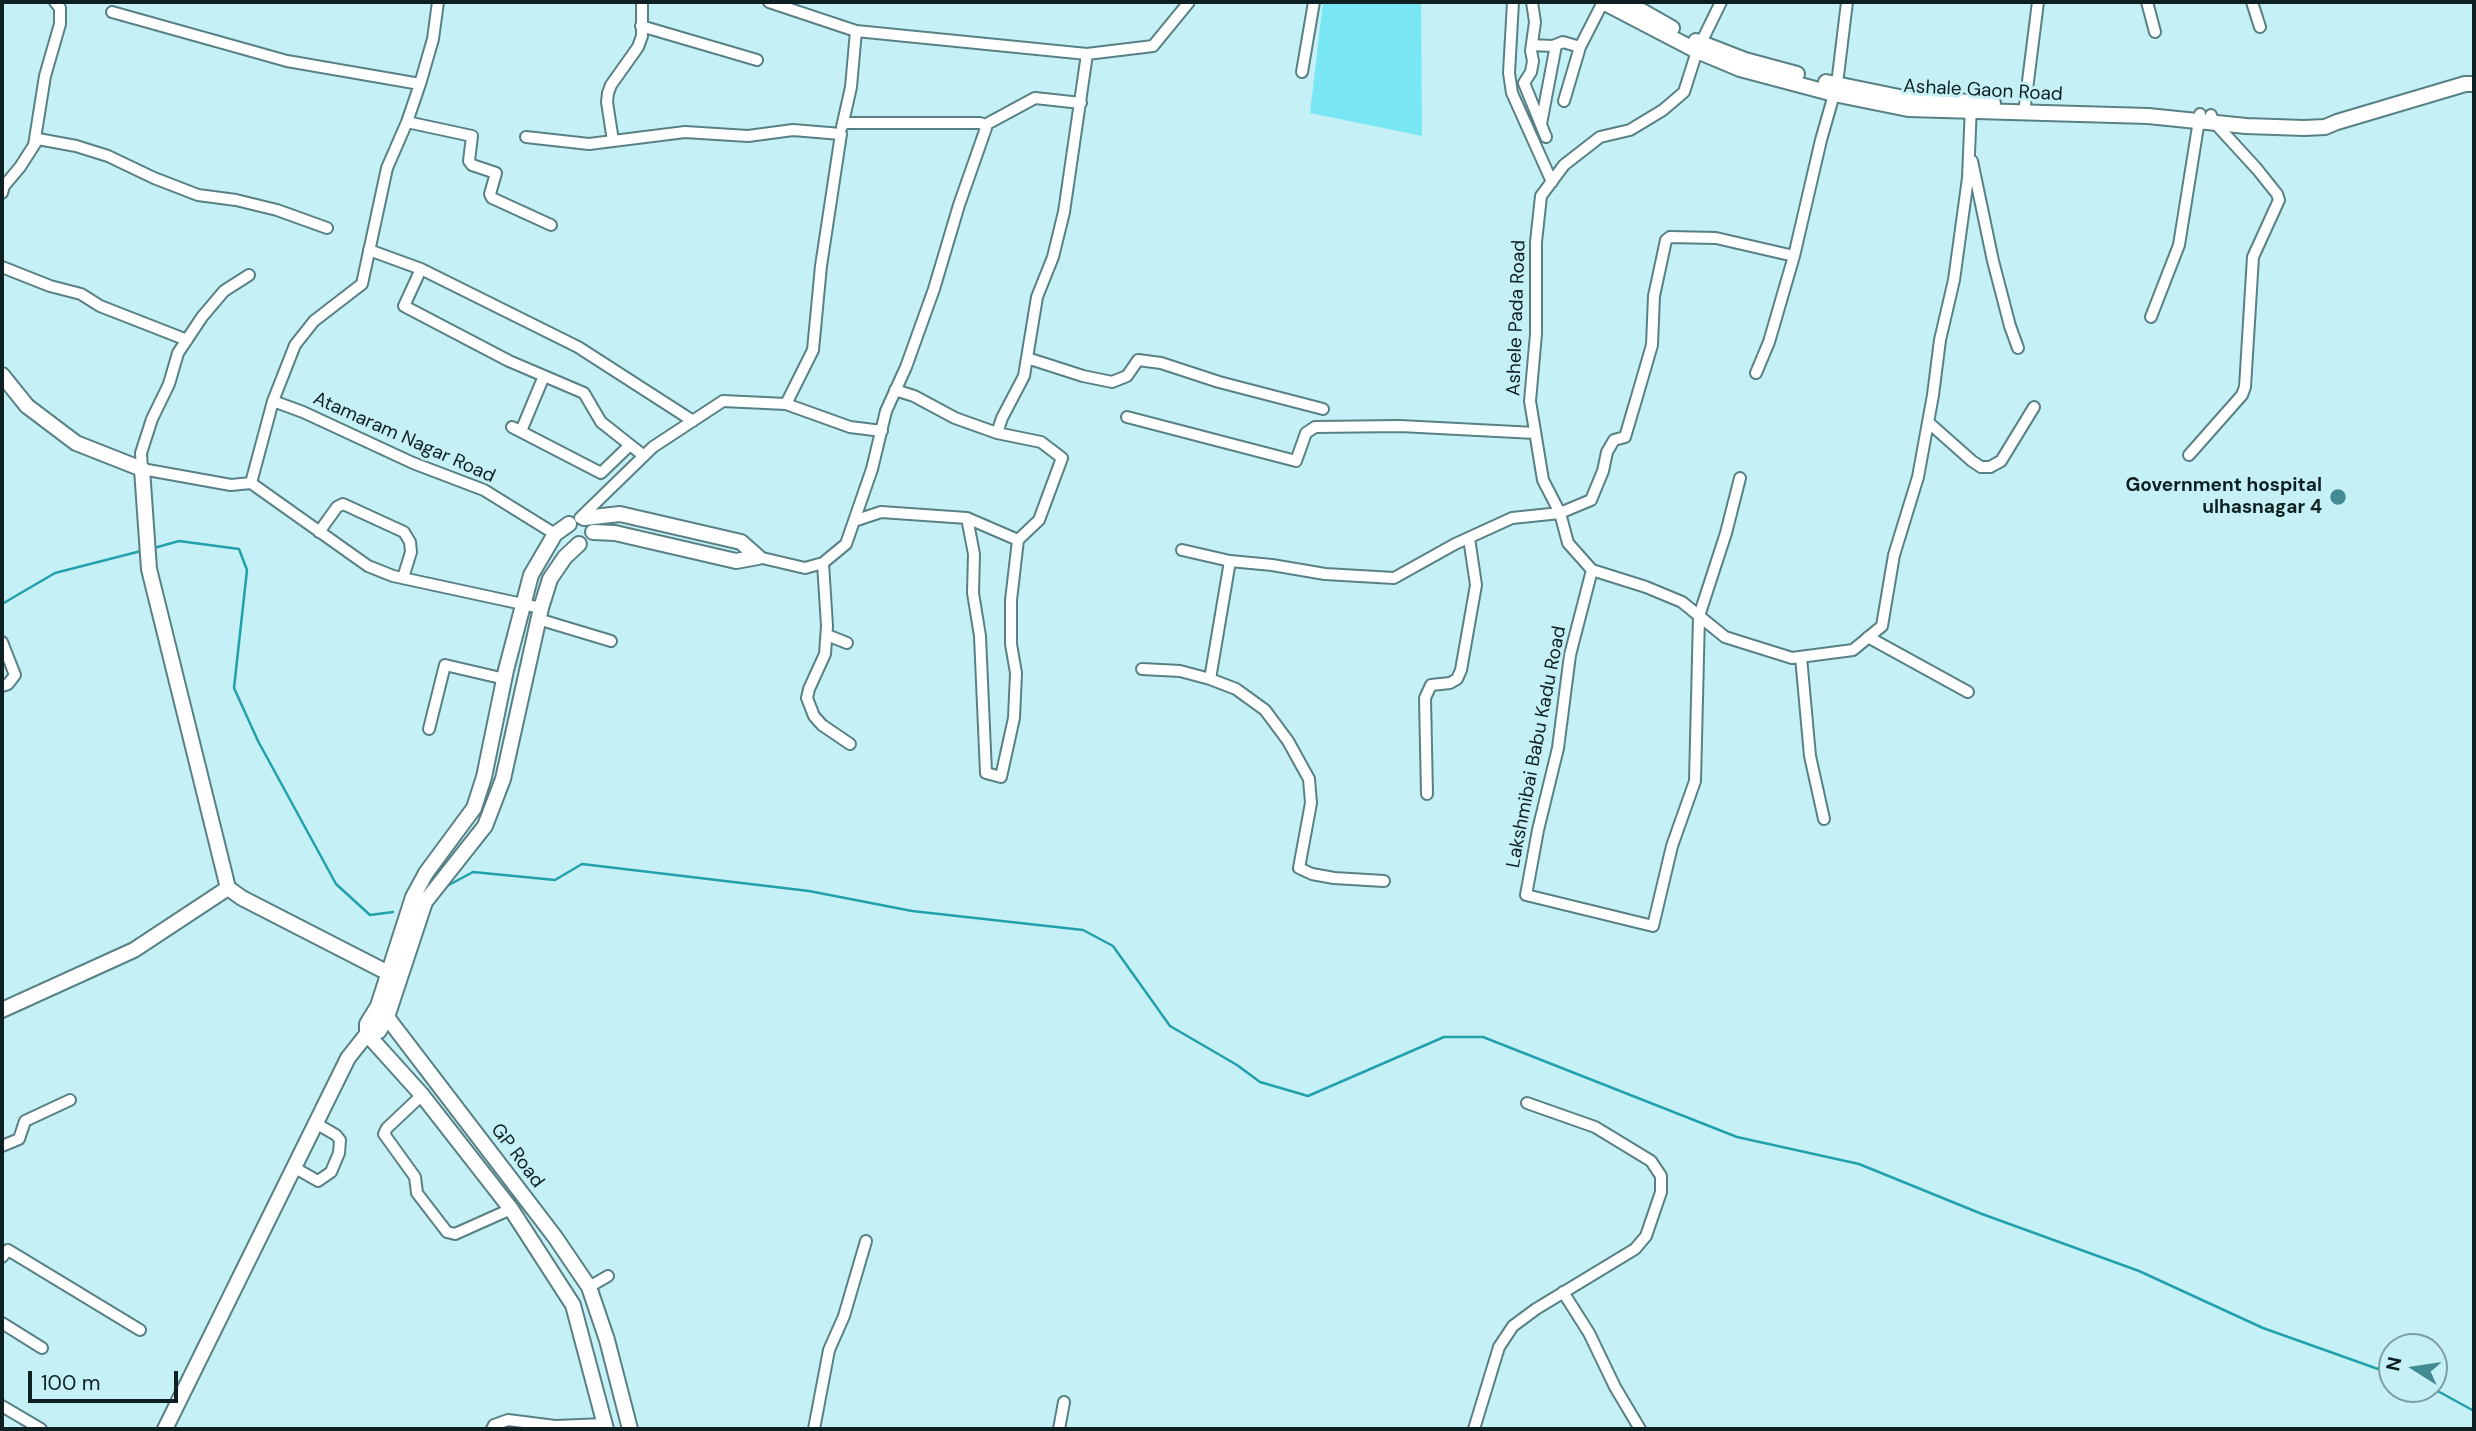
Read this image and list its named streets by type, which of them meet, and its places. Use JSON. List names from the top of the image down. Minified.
{"streets":{"street":["Ashale Gaon Road","Ashele Pada Road","Atamaram Nagar Road","Lakshmibai Babu Kadu Road","GP Road"]},"crossings":[["Ashele Pada Road","Lakshmibai Babu Kadu Road"]],"places":["Government hospital ulhasnagar 4"],"scale_bar":"100 m","north":"left"}
